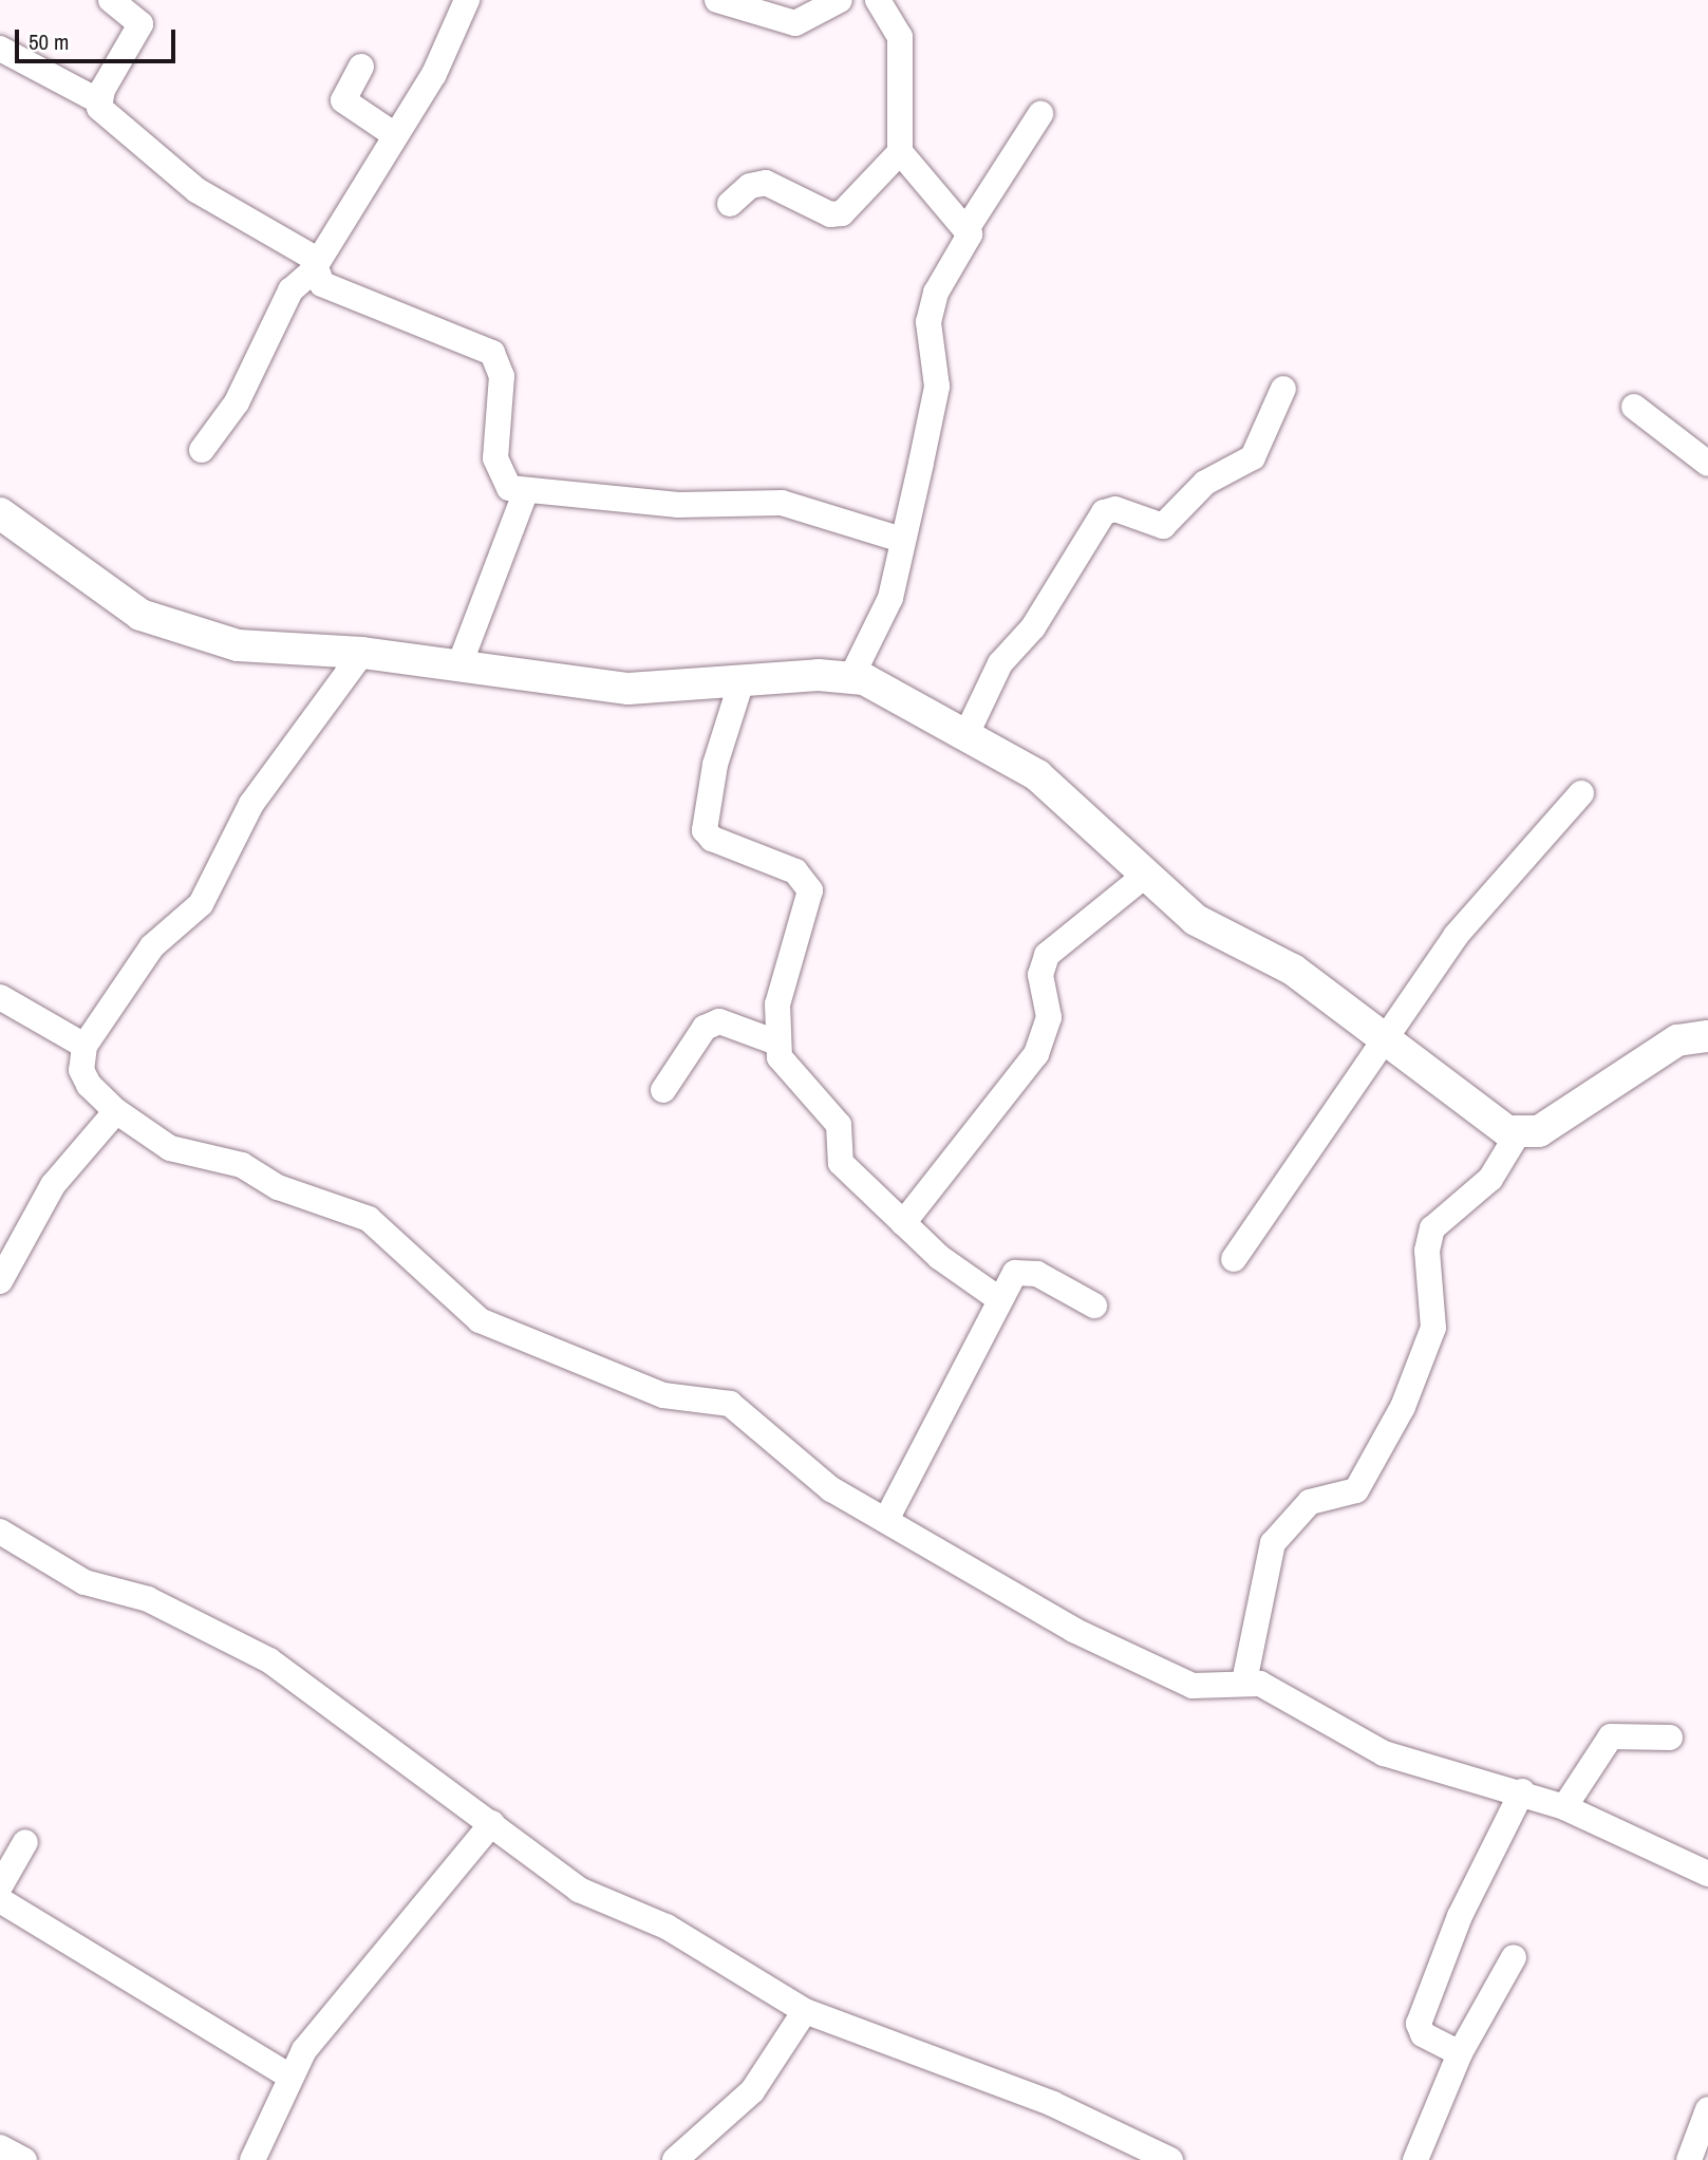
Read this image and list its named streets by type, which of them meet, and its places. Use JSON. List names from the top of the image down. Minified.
{"scale_bar":"50 m"}
